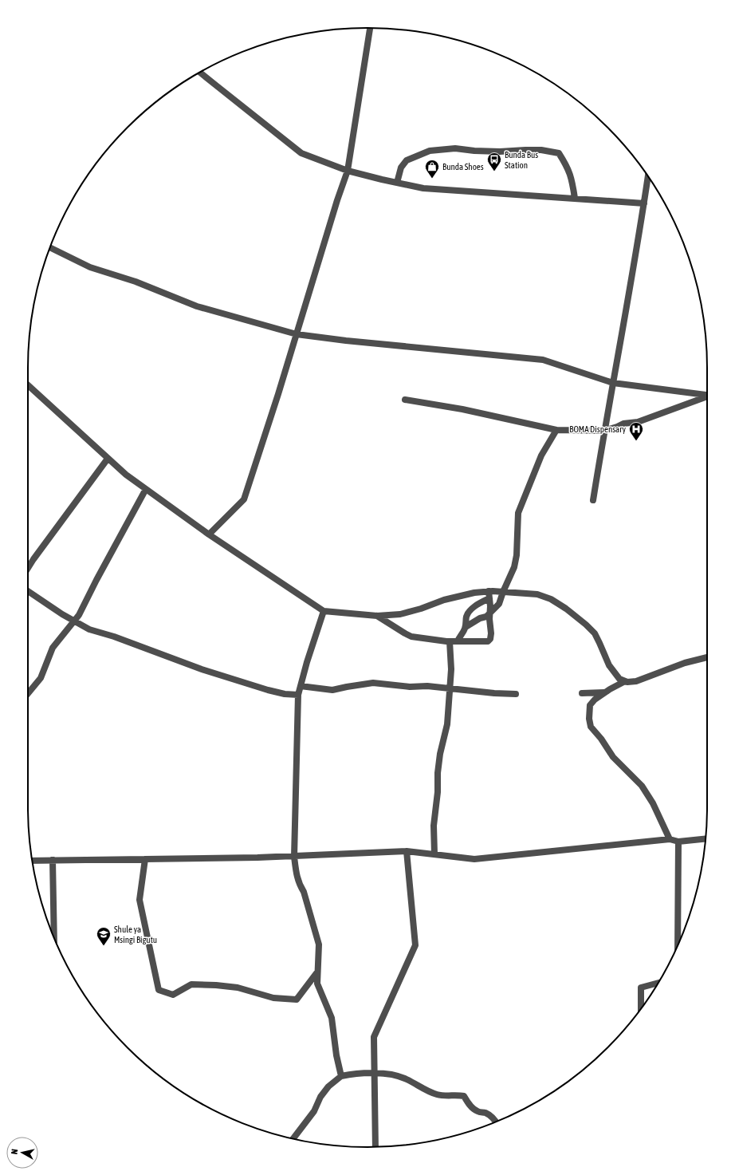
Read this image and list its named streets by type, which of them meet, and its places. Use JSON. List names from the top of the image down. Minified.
{"places":{"bus stop":["Bunda Bus Station"],"shop":["Bunda Shoes"],"hospital":["BOMA Dispensary"],"school or university":["Shule ya Msingi Bigutu"]},"north":"left"}
